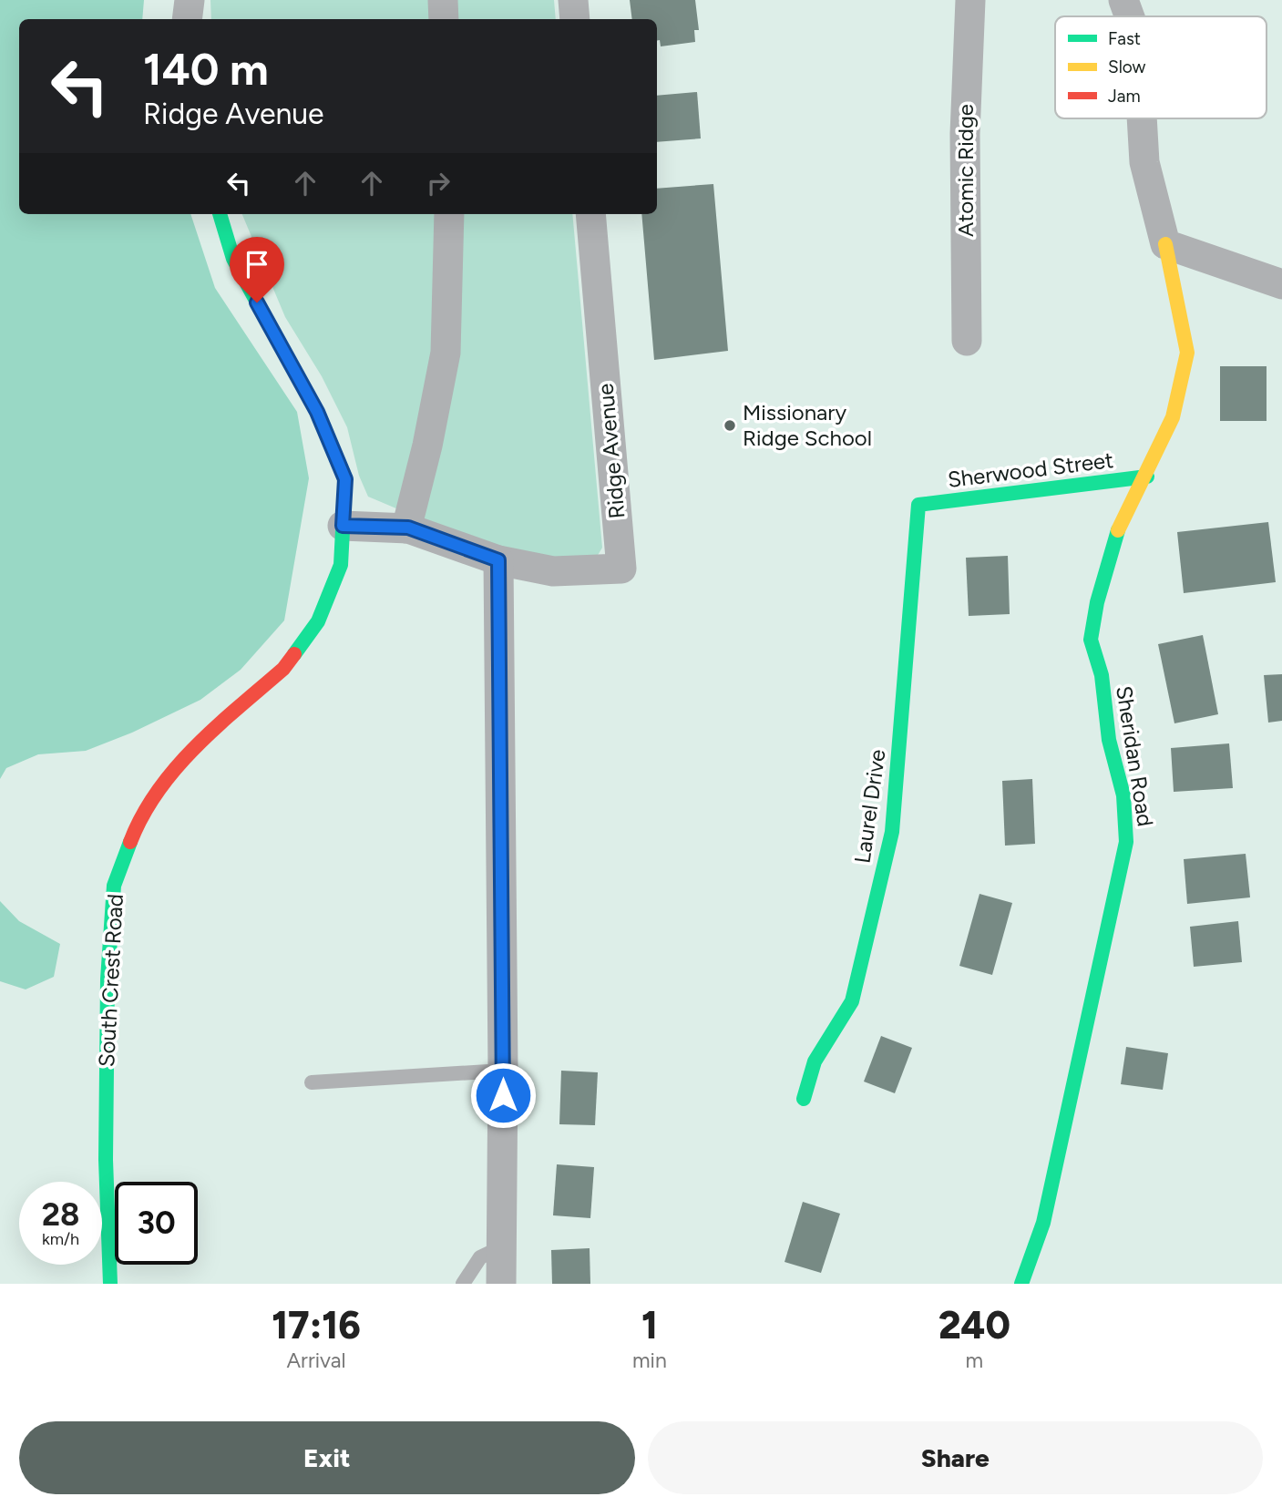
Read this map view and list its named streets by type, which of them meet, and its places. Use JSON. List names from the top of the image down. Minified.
{"streets":{"street":["Atomic Ridge","Ridge Avenue","Sherwood Street","Sheridan Road","Laurel Drive","South Crest Road"]},"crossings":[["Ridge Avenue","South Crest Road"],["Sherwood Street","Sheridan Road"],["Sherwood Street","Laurel Drive"]],"places":["Missionary Ridge School"],"legend":["Fast","Slow","Jam"],"page":{"turn":["140 m","Ridge Avenue"],"speed":"28 km/h","limit":"30","eta":["17:16","Arrival","1","min","240","m"],"buttons":["Exit","Share"]}}
